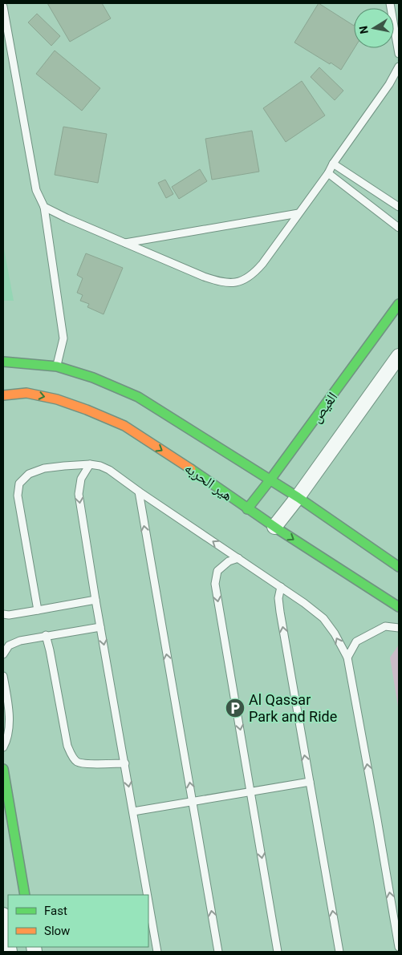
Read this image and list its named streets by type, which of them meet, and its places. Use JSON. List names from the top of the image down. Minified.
{"streets":{"main road":["الغيص","هير الحربه"]},"crossings":[["الغيص","هير الحربه"]],"places":{"parking":["Al Qassar Park and Ride"]},"legend":["Fast","Slow"],"north":"left"}
